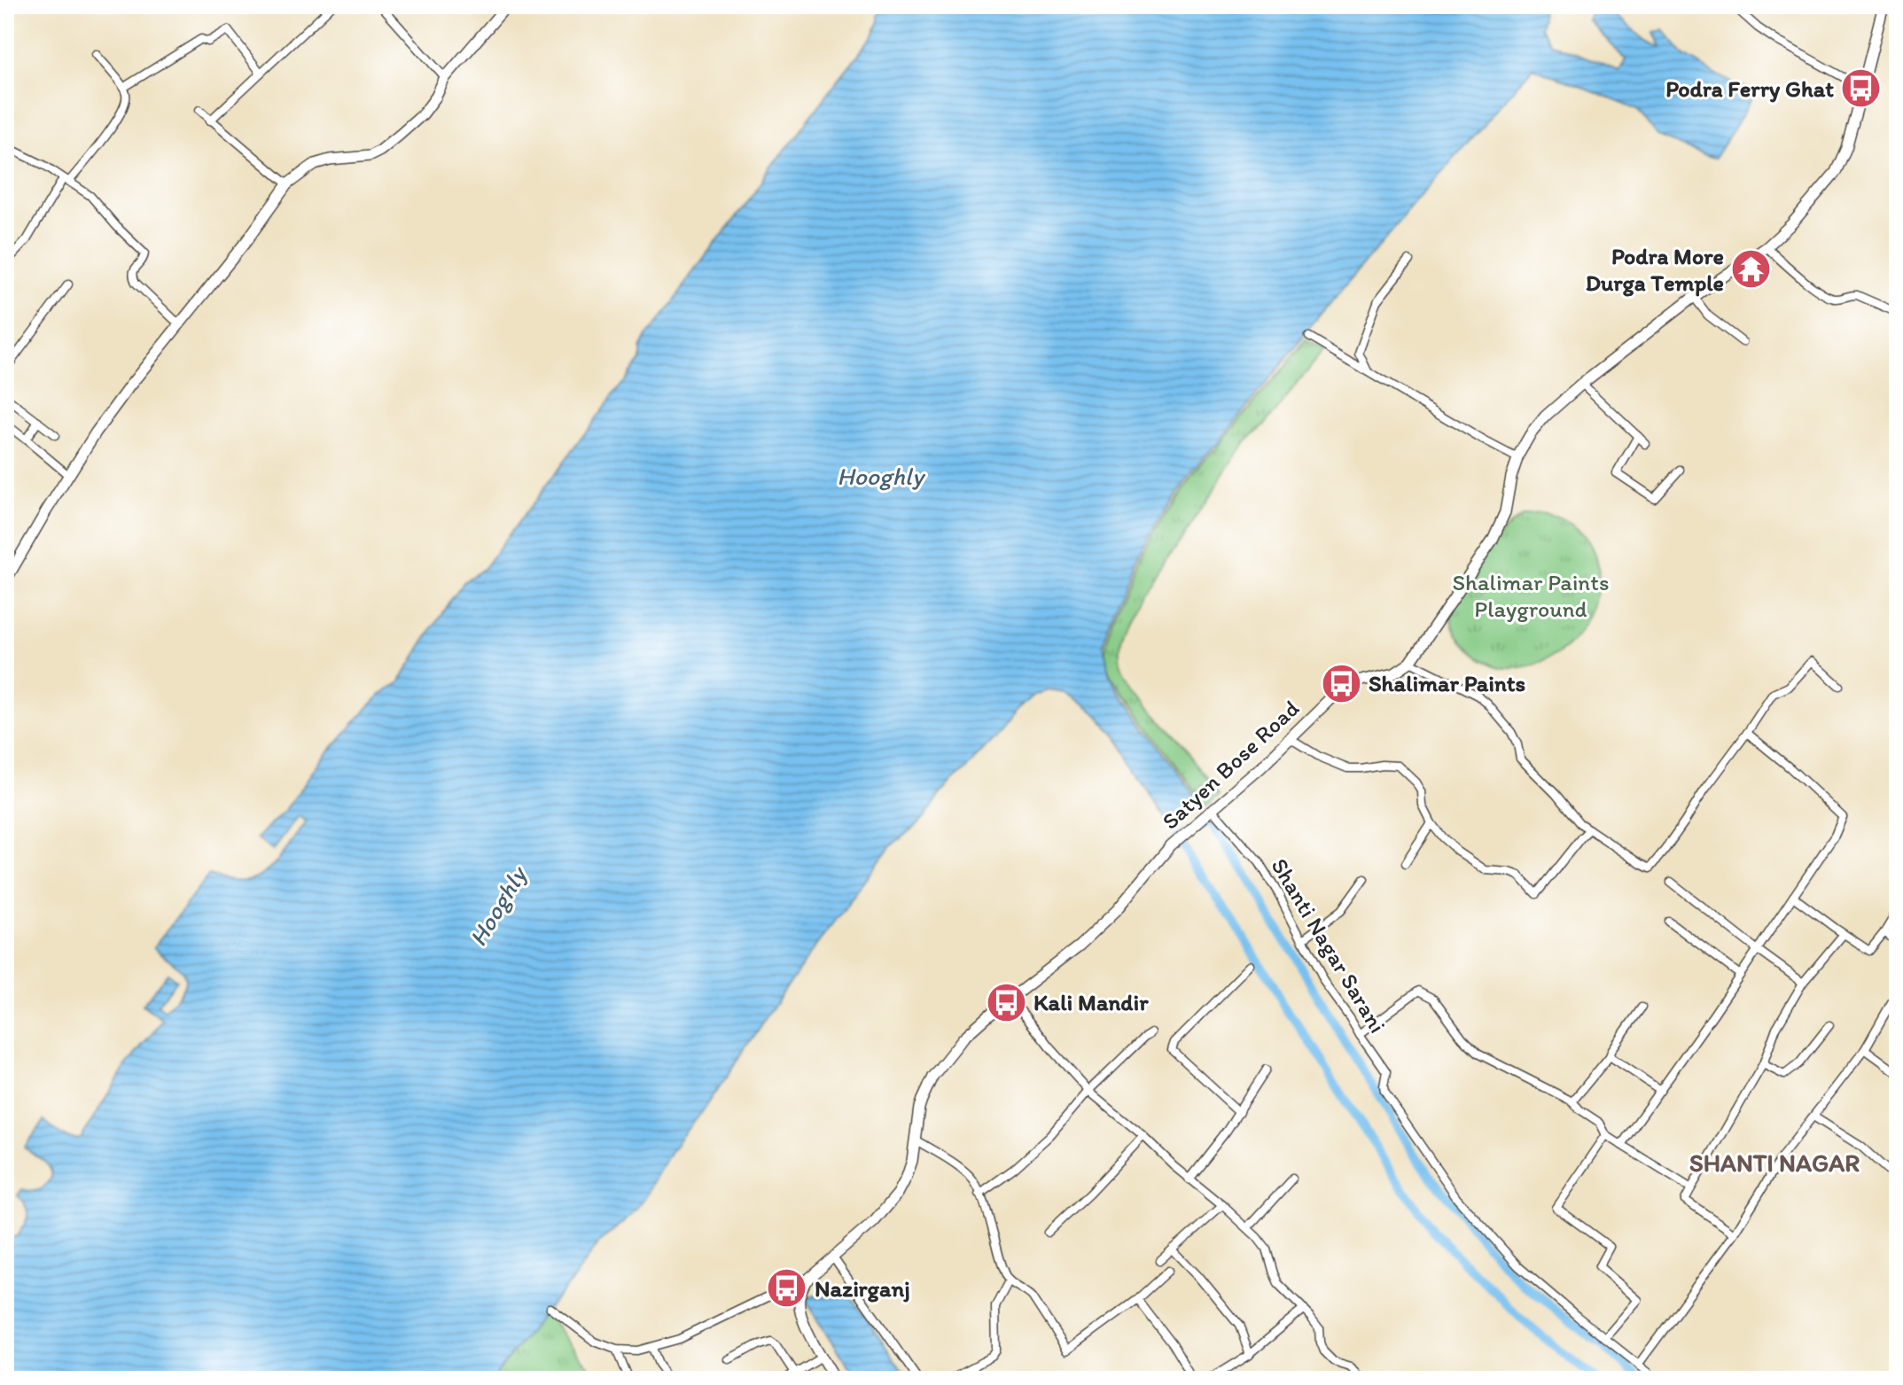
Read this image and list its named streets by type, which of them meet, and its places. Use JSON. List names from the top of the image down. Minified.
{"streets":{"main road":["Satyen Bose Road"],"street":["Shanti Nagar Sarani"]},"crossings":[["Satyen Bose Road","Shanti Nagar Sarani"]],"districts":["SHANTI NAGAR"],"water":["Hooghly"],"parks":["Shalimar Paints Playground"],"places":{"bus stop":["Podra Ferry Ghat","Shalimar Paints","Kali Mandir","Nazirganj"],"temple":["Podra More Durga Temple"]}}
